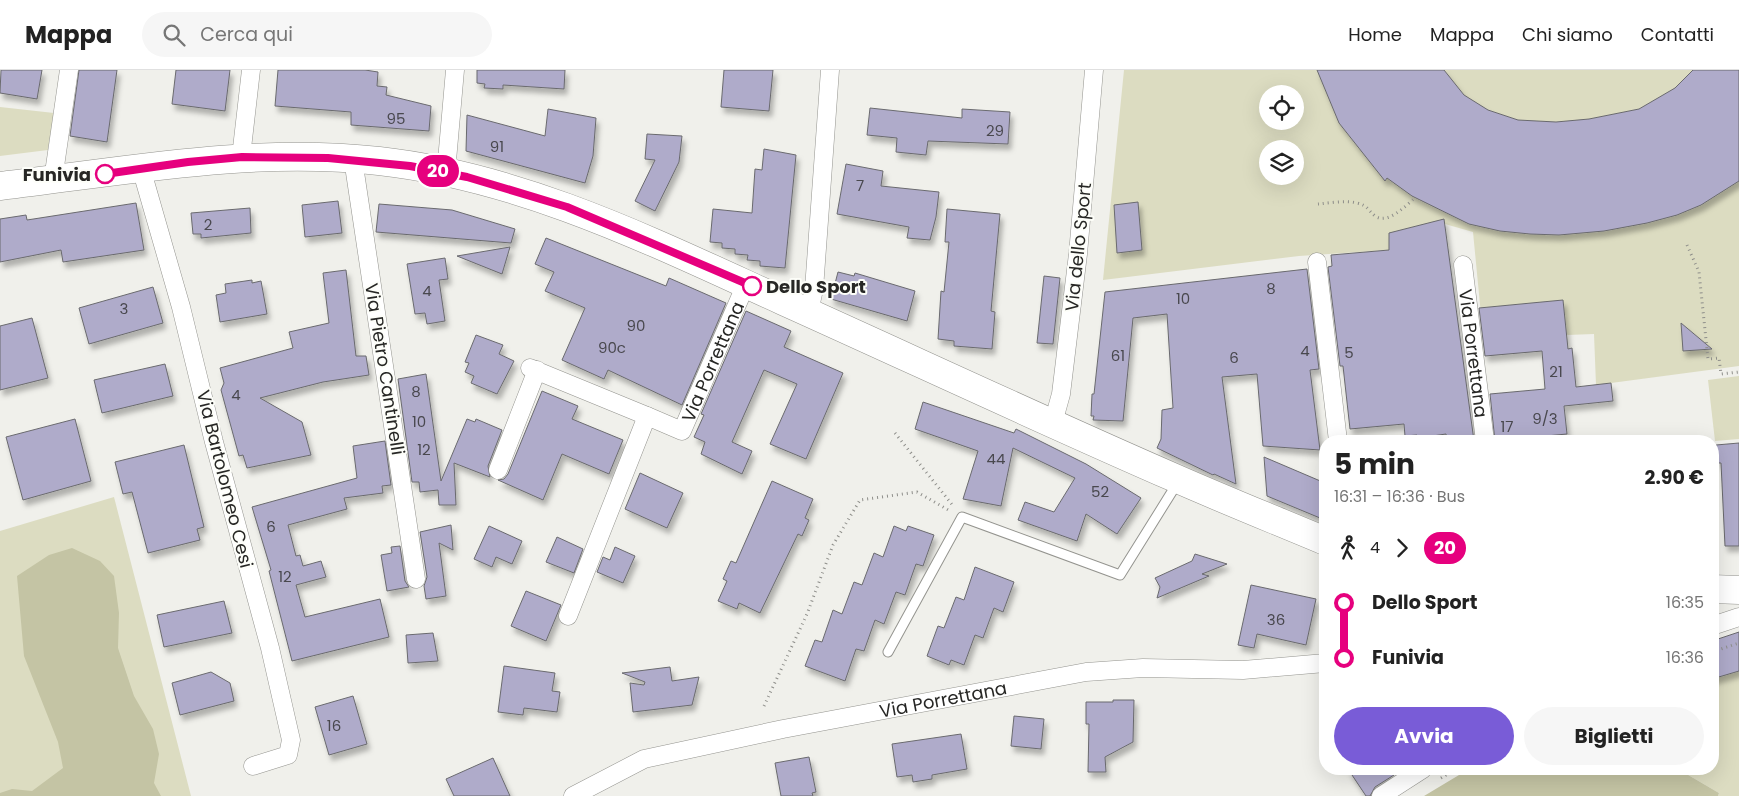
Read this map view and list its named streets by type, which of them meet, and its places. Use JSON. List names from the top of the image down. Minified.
{"streets":{"main road":["Via Porrettana"],"street":["Via dello Sport","Via Pietro Cantinelli","Via Bartolomeo Cesi"]},"crossings":[["Via dello Sport","Via Porrettana"],["Via Porrettana","Via Pietro Cantinelli"],["Via Porrettana","Via Bartolomeo Cesi"]],"places":["Funivia","Dello Sport"],"lines":["bus line 20"],"house_numbers":["95","29","91","7","2","8","4","10","3","90","90c","4","5","61","6","21","8","4","9/3","10","17","12","44","52","6","12","36","16"],"page":{"header":"Mappa","search":"Cerca qui","nav":["Home","Mappa","Chi siamo","Contatti"],"on_map":"20","heading":["5 min","16:31 – 16:36 · Bus","2.90 €"],"legs":["4","20"],"list":[{"name":"Dello Sport","value":"16:35"},{"name":"Funivia","value":"16:36"}],"buttons":["Avvia","Biglietti"]}}
